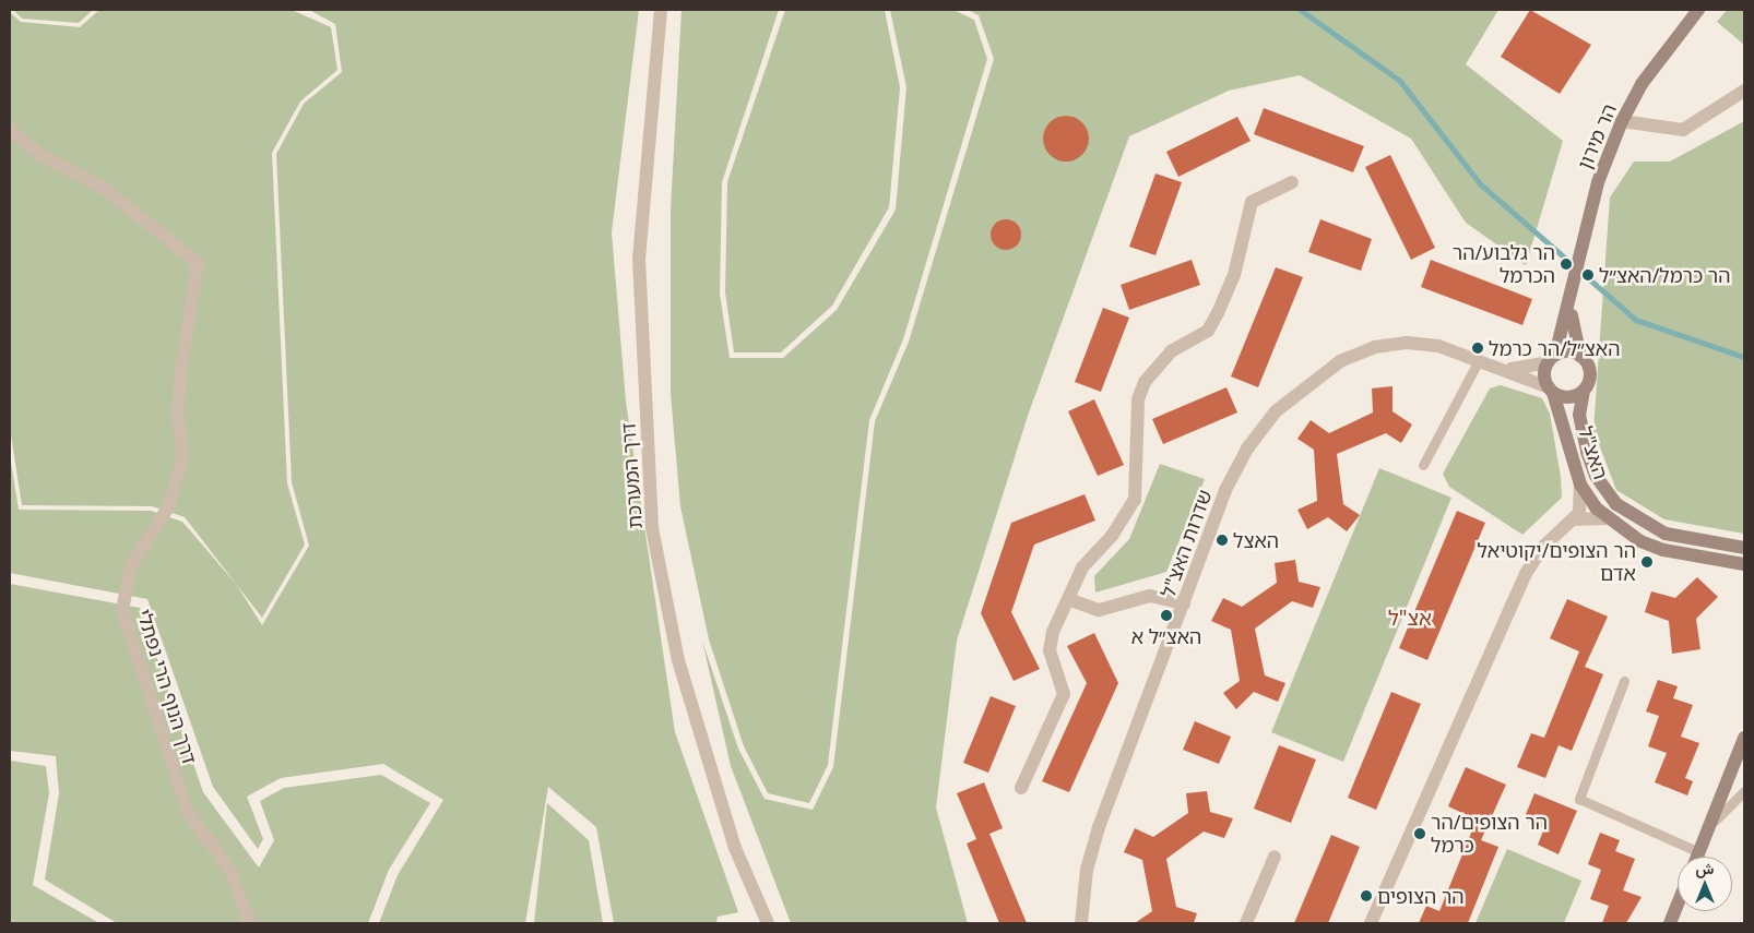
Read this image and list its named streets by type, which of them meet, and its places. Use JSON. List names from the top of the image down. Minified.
{"streets":{"street":["הר מירון","האצ\"ל","דרך המערכת","שדרות האצ\"ל","דרך הנוף הרי נפתלי"]},"crossings":[["הר מירון","האצ\"ל"],["הר מירון","שדרות האצ\"ל"],["האצ\"ל","שדרות האצ\"ל"]],"districts":["אצ\"ל"],"places":["הר גלבוע/הר הכרמל","הר כרמל/האצ״ל","האצ״ל/הר כרמל","האצל","הר הצופים/יקוטיאל אדם","האצ״ל א","הר הצופים/הר כרמל","הר הצופים"],"north":"top"}
